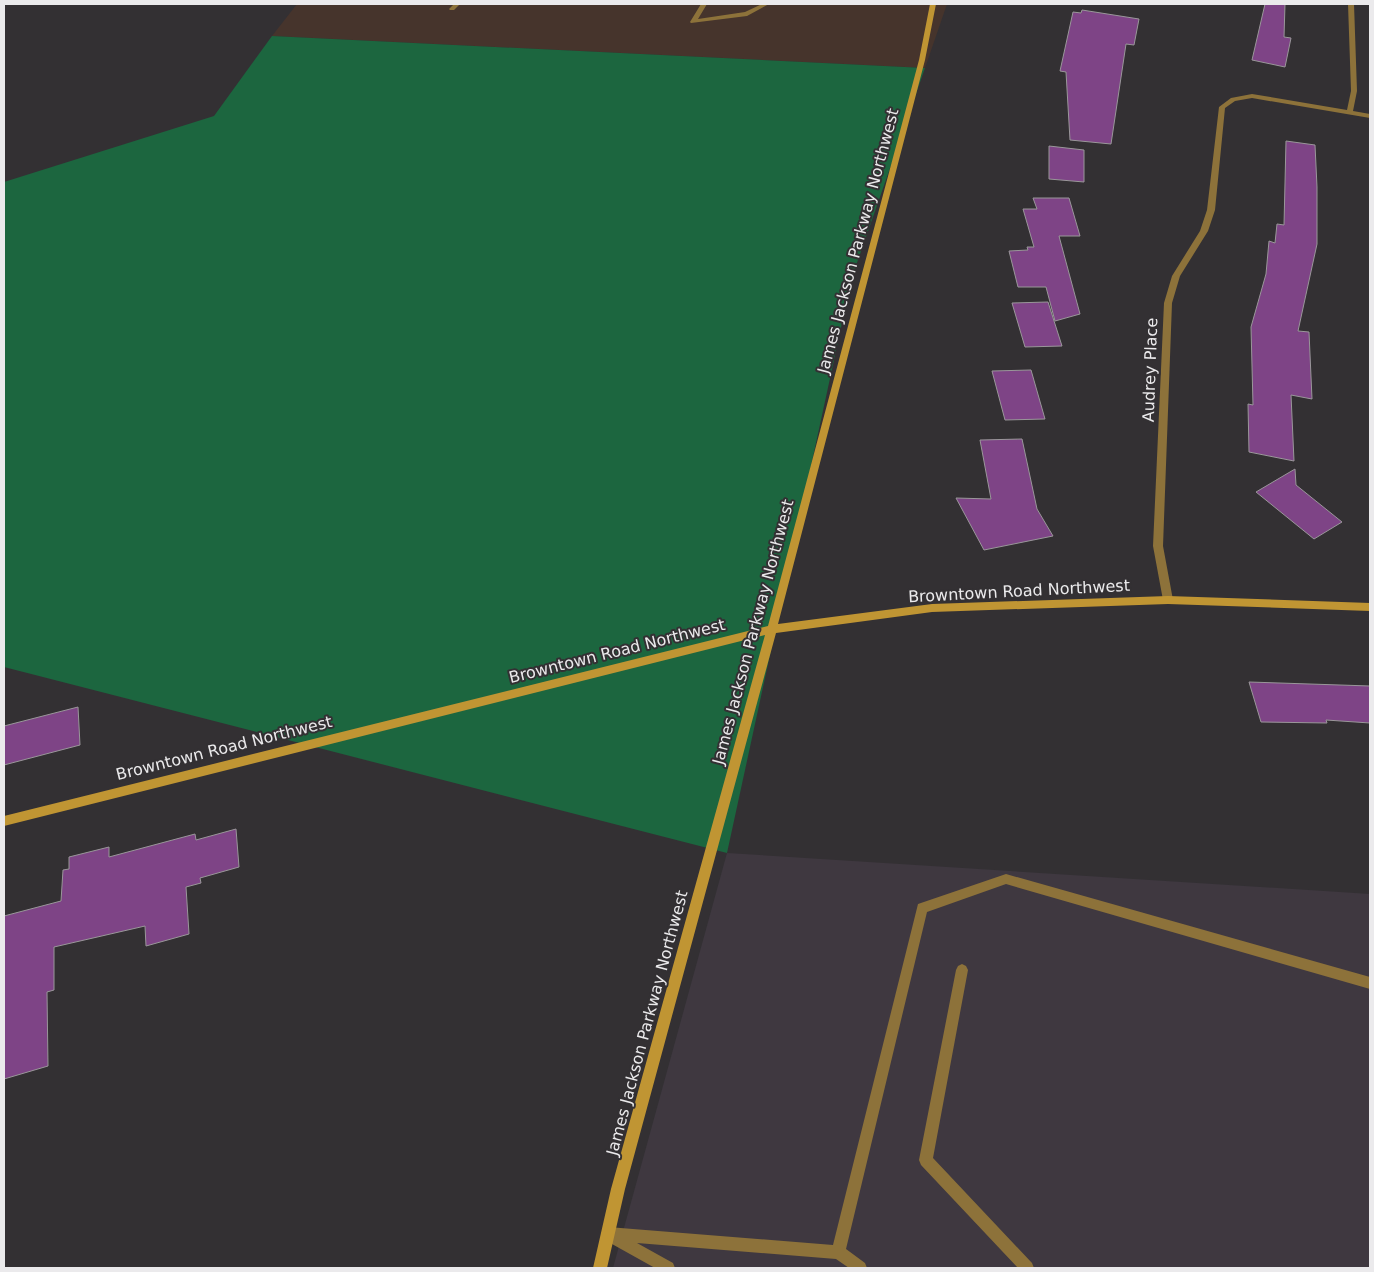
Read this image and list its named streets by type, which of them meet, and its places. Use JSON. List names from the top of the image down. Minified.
{"streets":{"main road":["James Jackson Parkway Northwest","Browntown Road Northwest"],"street":["Audrey Place"]},"crossings":[["James Jackson Parkway Northwest","Browntown Road Northwest"],["Audrey Place","Browntown Road Northwest"]]}
